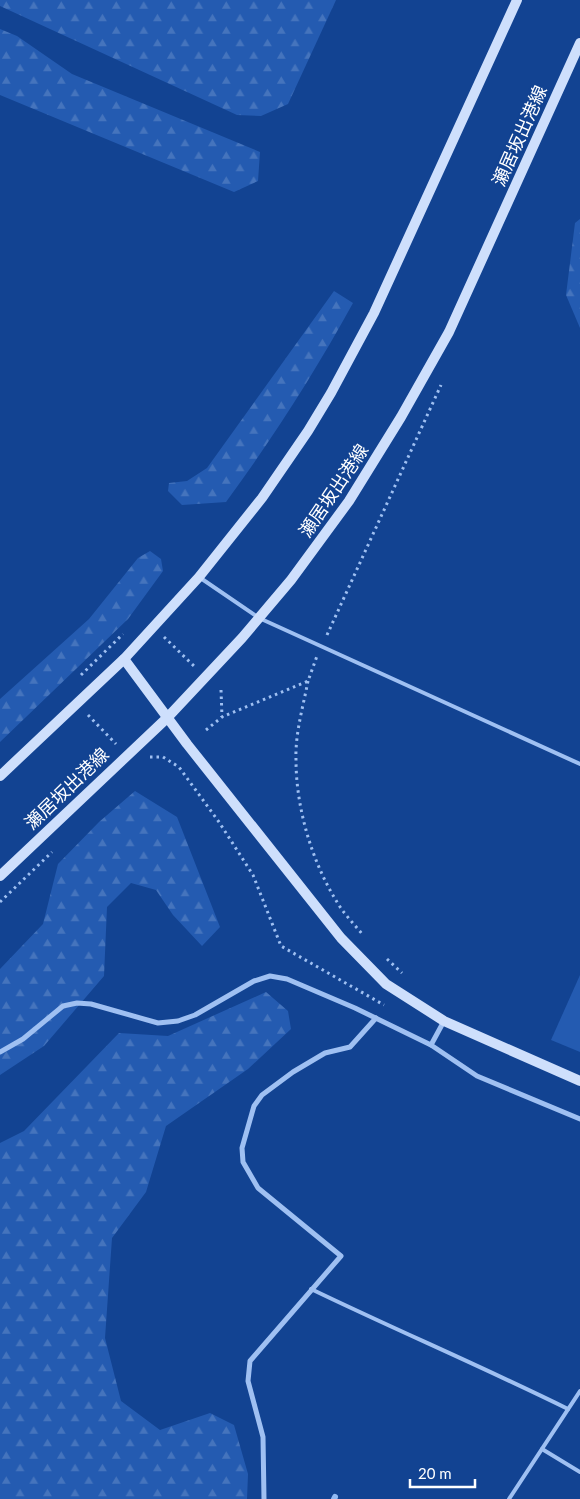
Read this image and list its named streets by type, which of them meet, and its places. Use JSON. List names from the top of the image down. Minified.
{"streets":{"main road":["瀬居坂出港線"]},"scale_bar":"20 m"}
